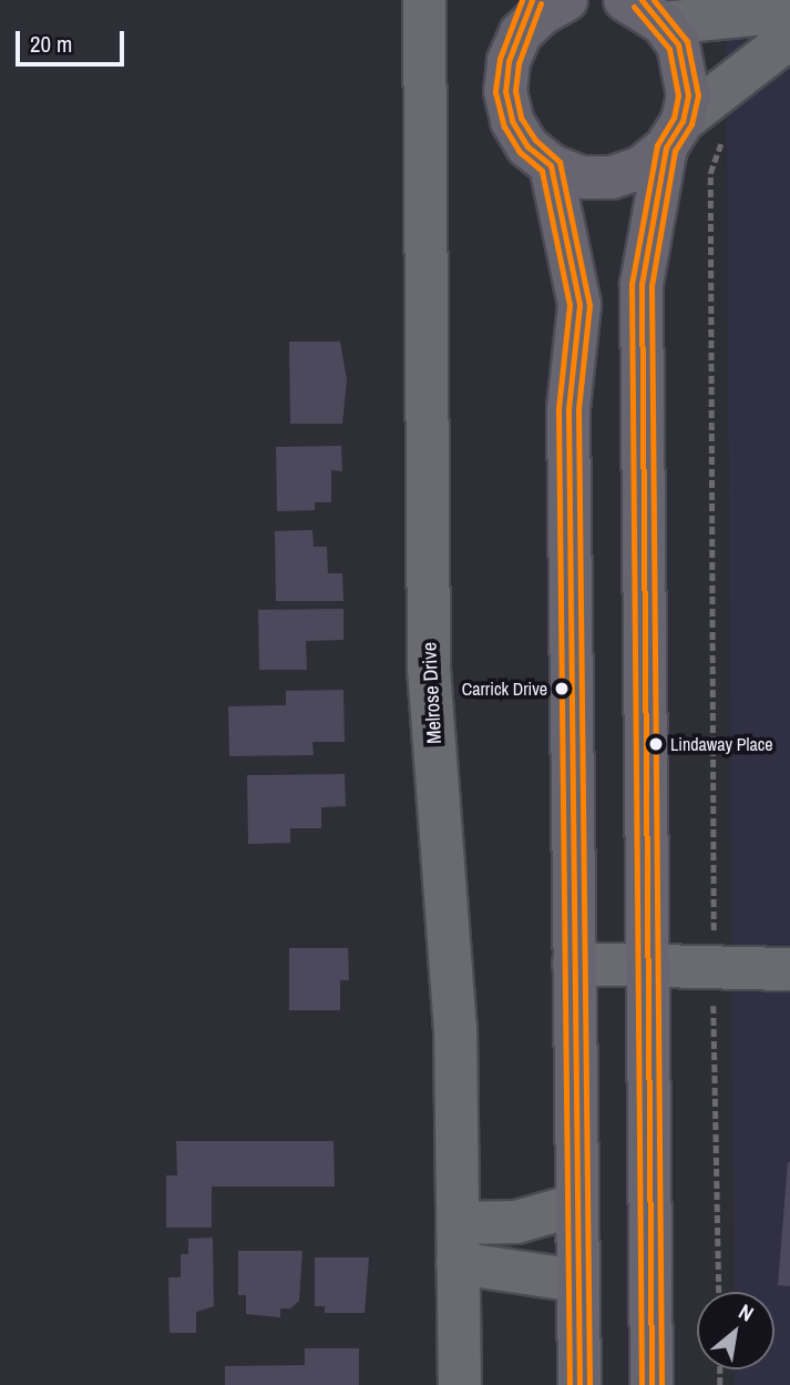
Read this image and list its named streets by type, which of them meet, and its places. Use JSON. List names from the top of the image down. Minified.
{"streets":{"street":["Melrose Drive"]},"places":["Carrick Drive","Lindaway Place"],"scale_bar":"20 m","north":"top right"}
